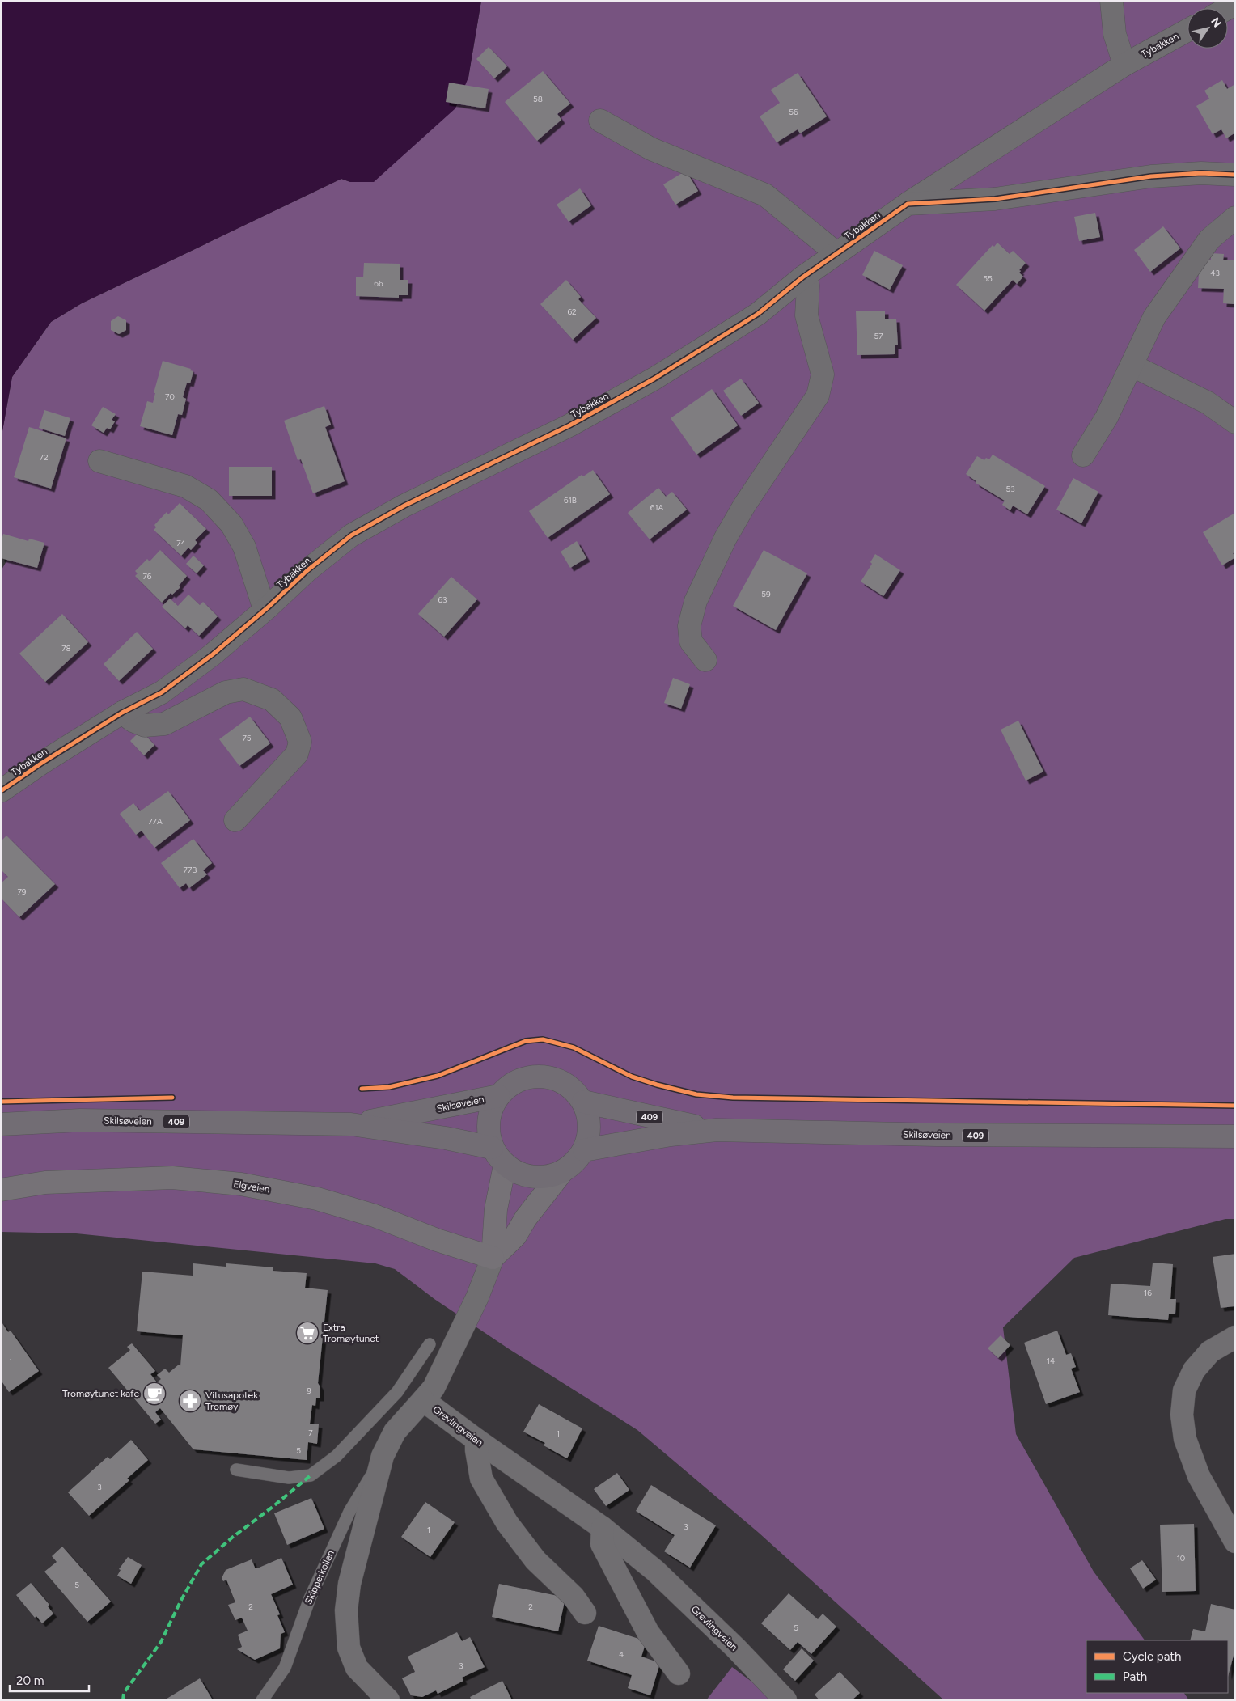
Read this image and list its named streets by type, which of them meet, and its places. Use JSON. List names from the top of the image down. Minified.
{"streets":{"main road":["Skilsøveien","409","Elgveien"],"street":["Tybakken","Grevlingveien","Skipperkollen"]},"crossings":[["Skilsøveien","409"],["Elgveien","Grevlingveien"],["Grevlingveien","Skipperkollen"]],"places":{"supermarket":["Extra Tromøytunet"],"cafe":["Tromøytunet kafe"],"pharmacy":["Vitusapotek Tromøy"]},"house_numbers":["58","56","43","55","66","62","57","70","72","53","61B","61A","74","76","59","63","78","75","77A","77B","79","16","14","1","9","7","1","5","3","3","1","10","5","2","2","5","4","3"],"legend":["Cycle path","Path"],"scale_bar":"20 m","north":"top right"}
